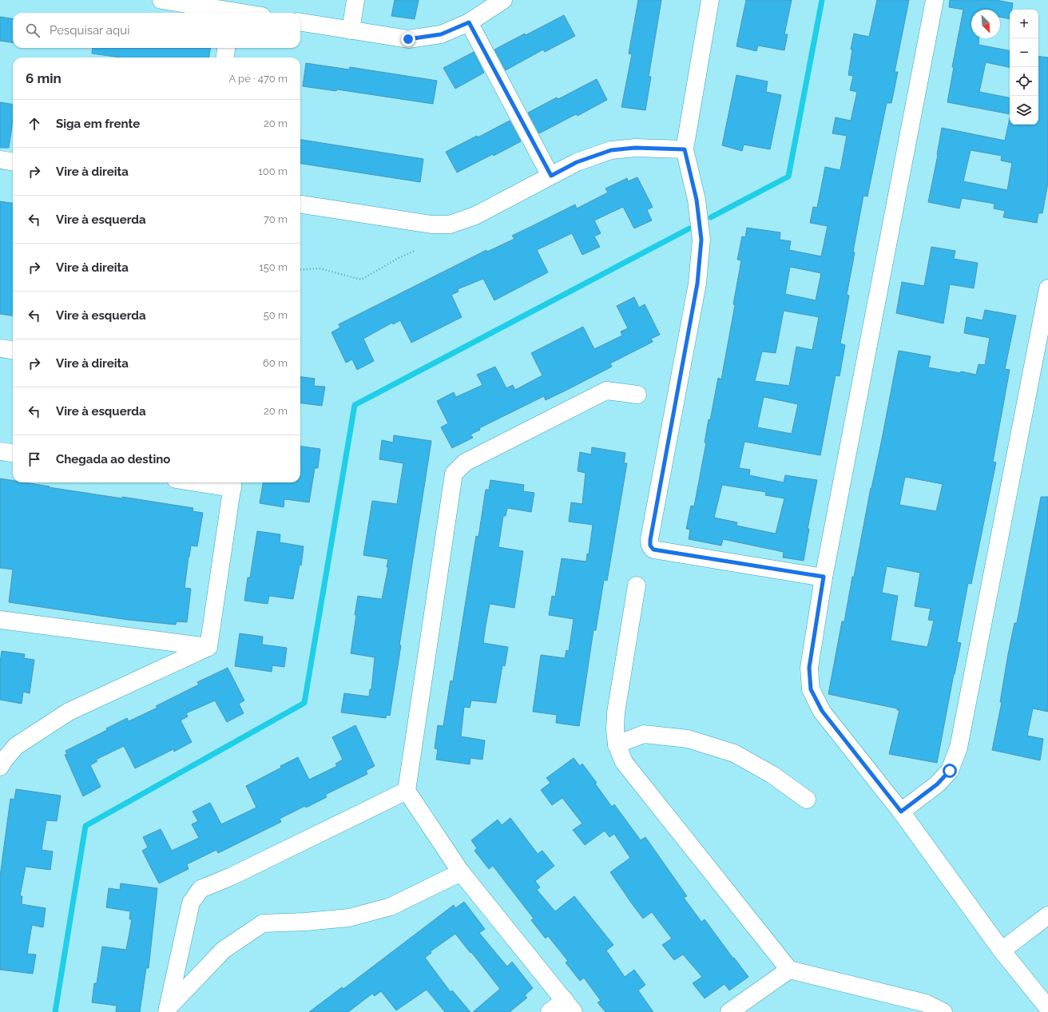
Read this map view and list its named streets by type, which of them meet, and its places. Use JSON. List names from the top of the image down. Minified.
{"north":"bottom right","page":{"map_buttons":["+","−"],"search":"Pesquisar aqui","heading":["6 min","A pé · 470 m"],"list":[["Siga em frente","20 m"],["Vire à direita","100 m"],["Vire à esquerda","70 m"],["Vire à direita","150 m"],["Vire à esquerda","50 m"],["Vire à direita","60 m"],["Vire à esquerda","20 m"],"Chegada ao destino"]}}
